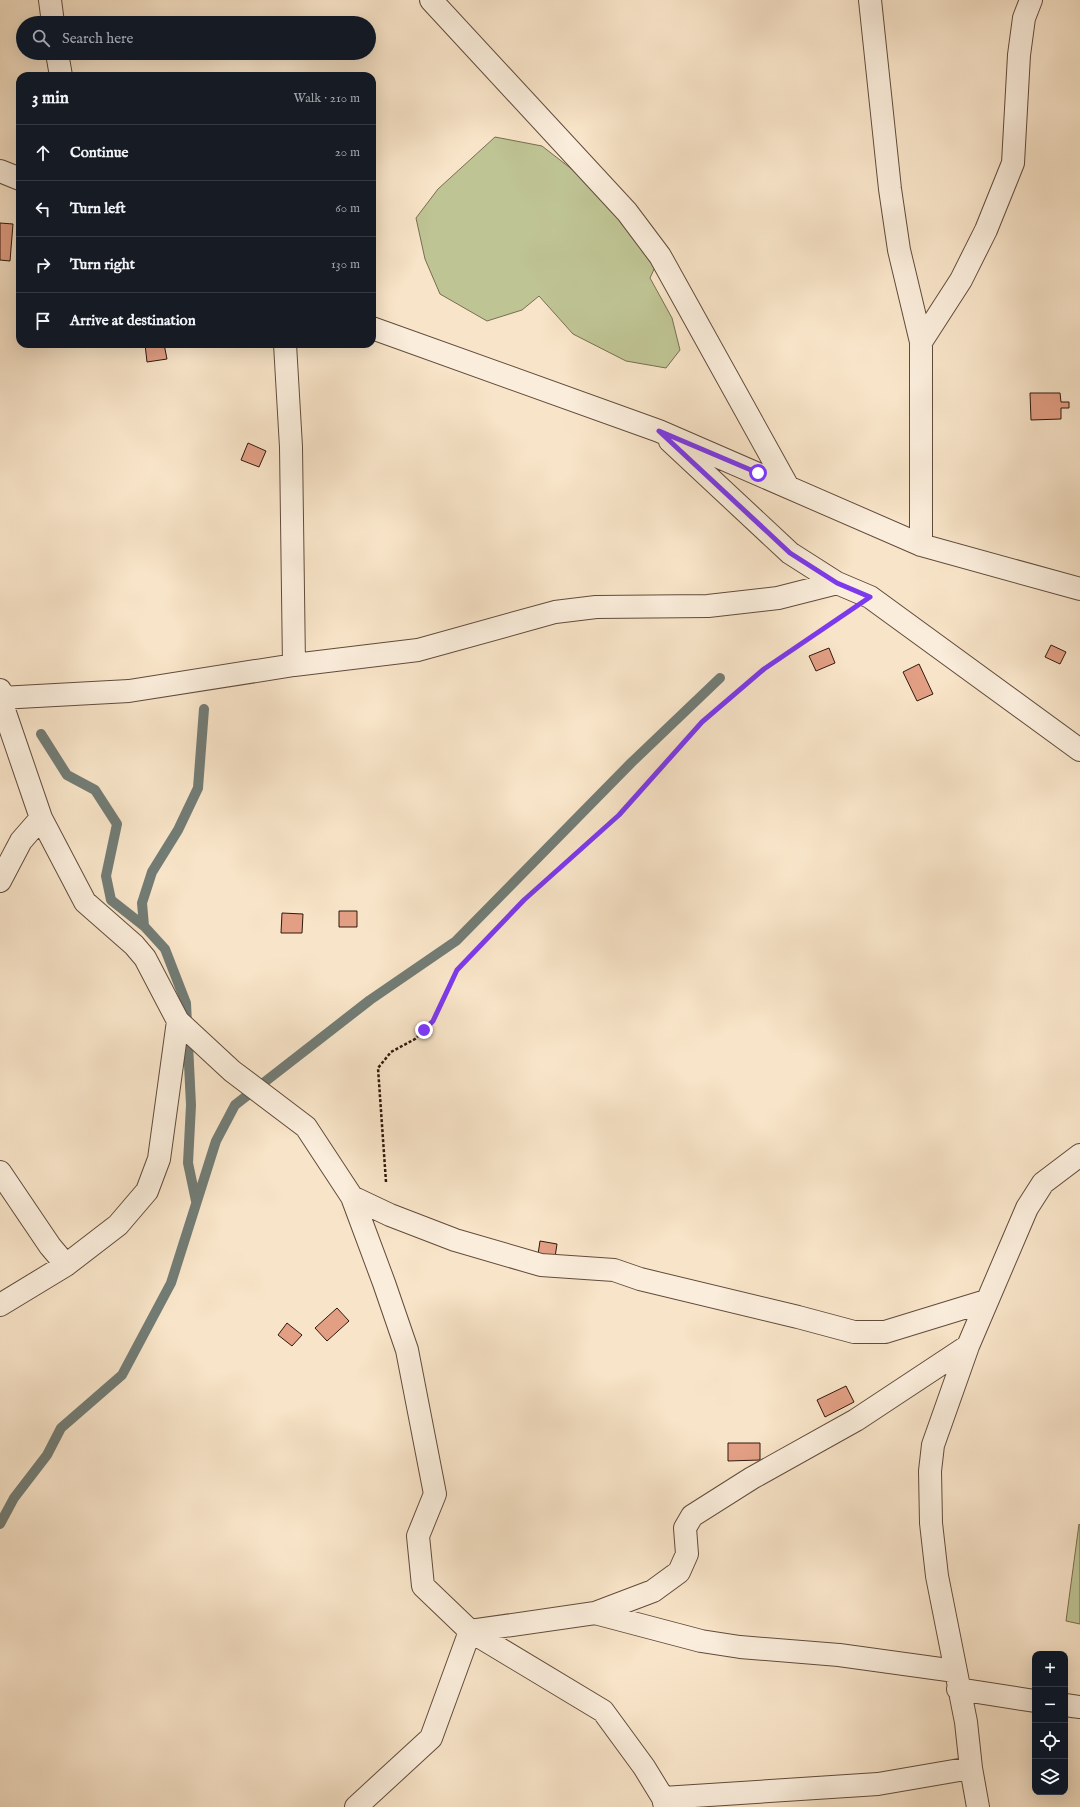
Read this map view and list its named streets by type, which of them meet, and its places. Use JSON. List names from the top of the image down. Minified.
{"page":{"search":"Search here","heading":["3 min","Walk · 210 m"],"list":[["Continue","20 m"],["Turn left","60 m"],["Turn right","130 m"],"Arrive at destination"],"map_buttons":["+","−"]}}
